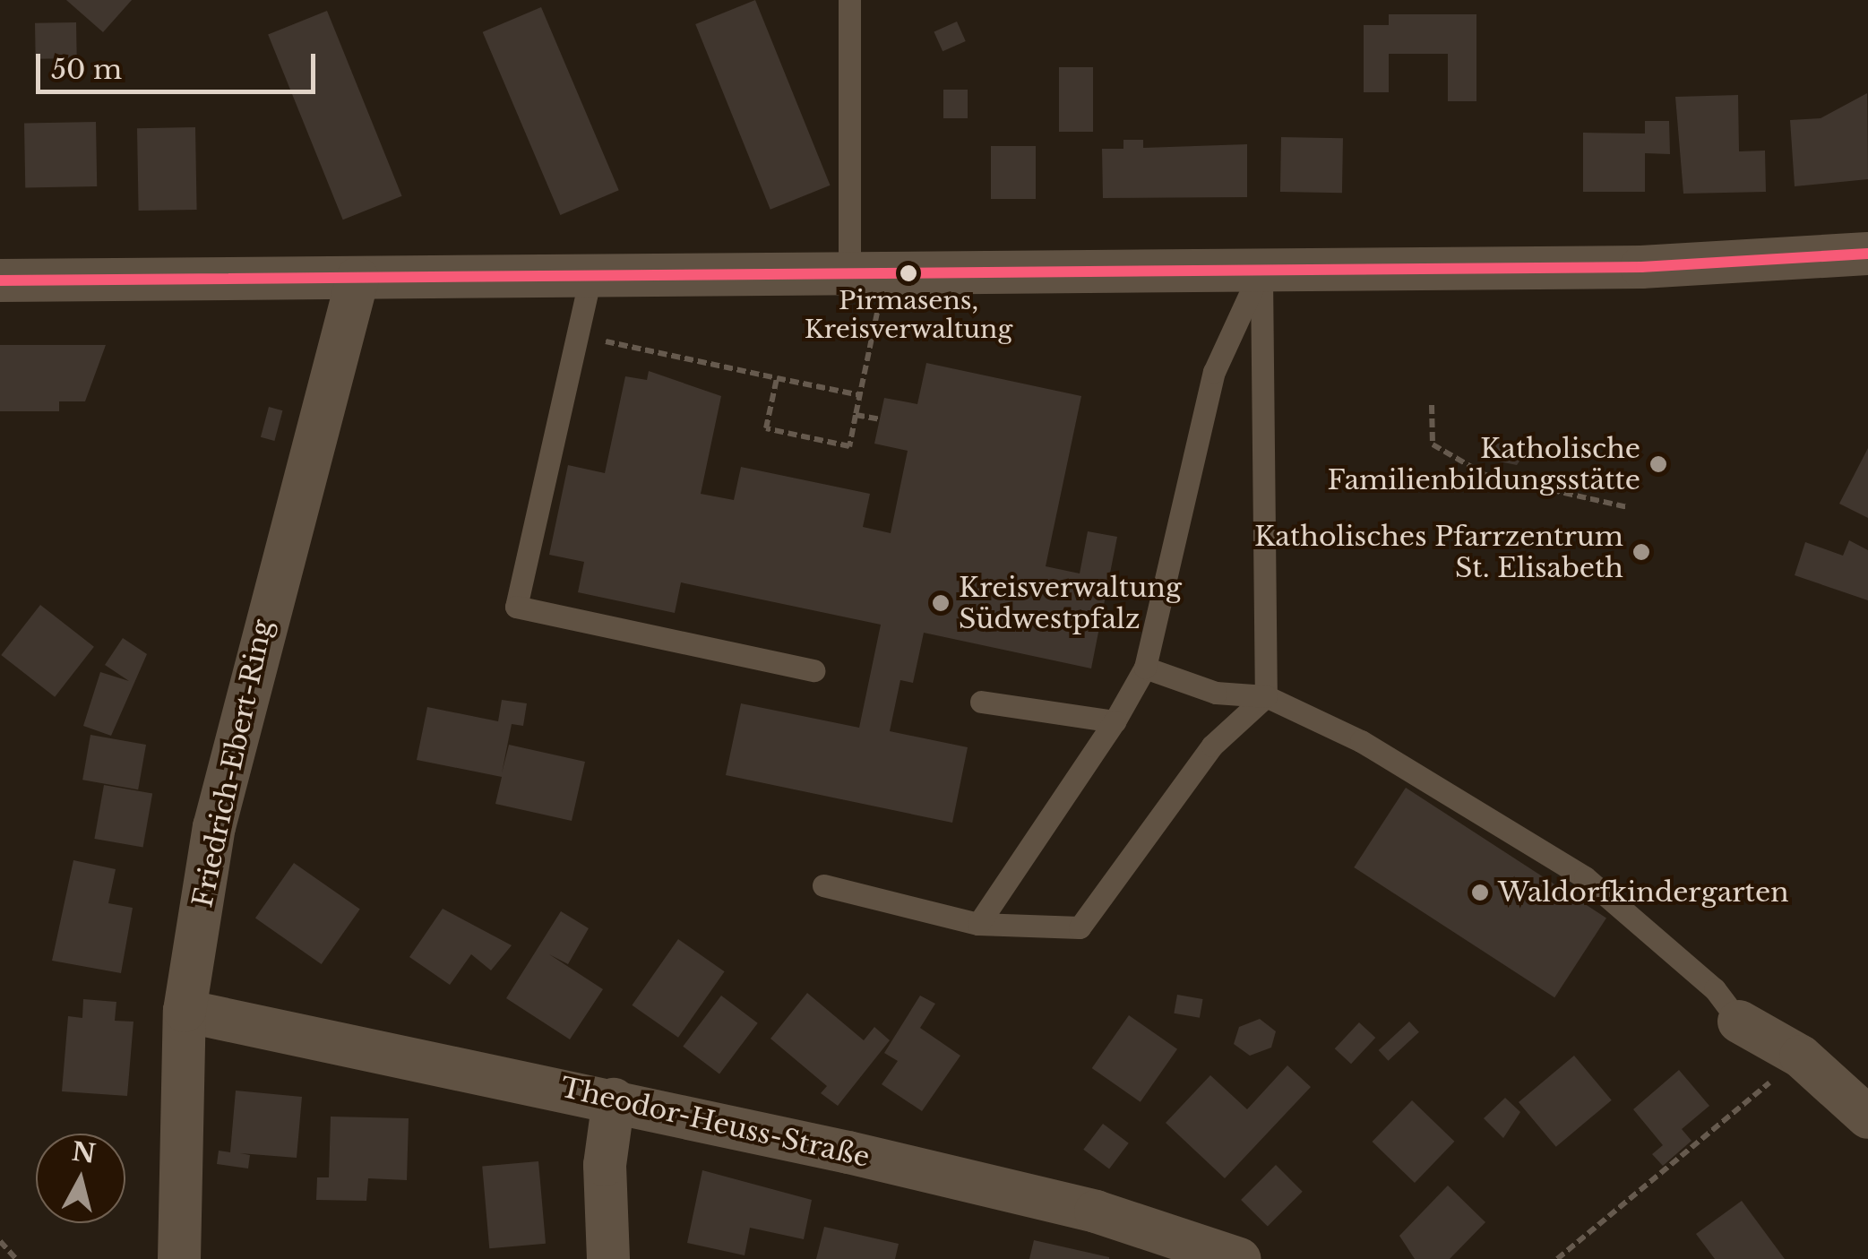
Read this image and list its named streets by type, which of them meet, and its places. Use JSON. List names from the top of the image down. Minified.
{"streets":{"street":["Friedrich-Ebert-Ring","Theodor-Heuss-Straße"]},"crossings":[["Friedrich-Ebert-Ring","Theodor-Heuss-Straße"]],"places":["Pirmasens, Kreisverwaltung","Katholische Familienbildungsstätte","Katholisches Pfarrzentrum St. Elisabeth","Kreisverwaltung Südwestpfalz","Waldorfkindergarten"],"scale_bar":"50 m","north":"top"}
